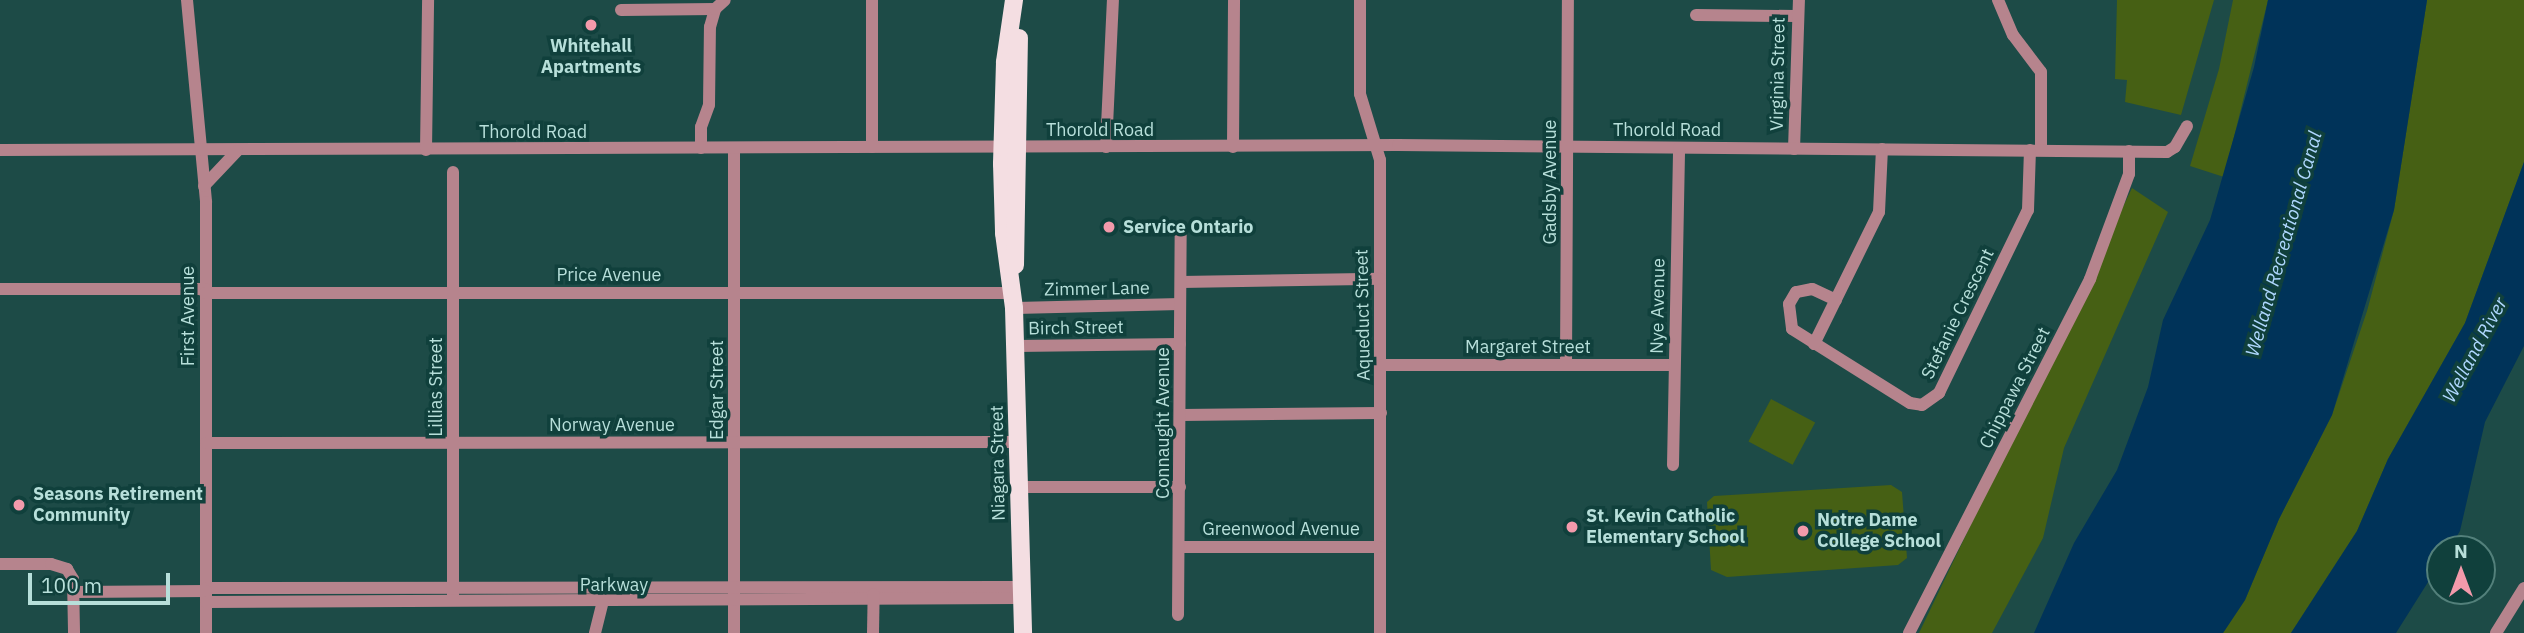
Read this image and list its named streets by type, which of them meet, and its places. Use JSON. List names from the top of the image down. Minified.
{"streets":{"main road":["Niagara Street"],"street":["Virginia Street","Thorold Road","Gadsby Avenue","Price Avenue","Zimmer Lane","Nye Avenue","Stefanie Crescent","Aqueduct Street","First Avenue","Birch Street","Margaret Street","Lillias Street","Chippawa Street","Edgar Street","Connaught Avenue","Norway Avenue","Greenwood Avenue","Parkway"]},"crossings":[["Virginia Street","Thorold Road"],["Thorold Road","Gadsby Avenue"],["Thorold Road","Nye Avenue"],["Thorold Road","Stefanie Crescent"],["Thorold Road","Aqueduct Street"],["Thorold Road","First Avenue"],["Thorold Road","Chippawa Street"],["Thorold Road","Edgar Street"],["Thorold Road","Niagara Street"],["Gadsby Avenue","Margaret Street"],["Price Avenue","Zimmer Lane"],["Price Avenue","First Avenue"],["Price Avenue","Lillias Street"],["Price Avenue","Edgar Street"],["Price Avenue","Niagara Street"],["Zimmer Lane","Connaught Avenue"],["Zimmer Lane","Niagara Street"],["Nye Avenue","Margaret Street"],["Aqueduct Street","Margaret Street"],["Aqueduct Street","Greenwood Avenue"],["First Avenue","Norway Avenue"],["First Avenue","Parkway"],["Birch Street","Connaught Avenue"],["Birch Street","Niagara Street"],["Lillias Street","Norway Avenue"],["Lillias Street","Parkway"],["Edgar Street","Norway Avenue"],["Edgar Street","Parkway"],["Connaught Avenue","Greenwood Avenue"],["Norway Avenue","Niagara Street"],["Niagara Street","Parkway"]],"water":["Welland Recreational Canal","Welland River"],"places":["Whitehall Apartments","Service Ontario","Seasons Retirement Community","St. Kevin Catholic Elementary School","Notre Dame College School"],"scale_bar":"100 m","north":"top"}
